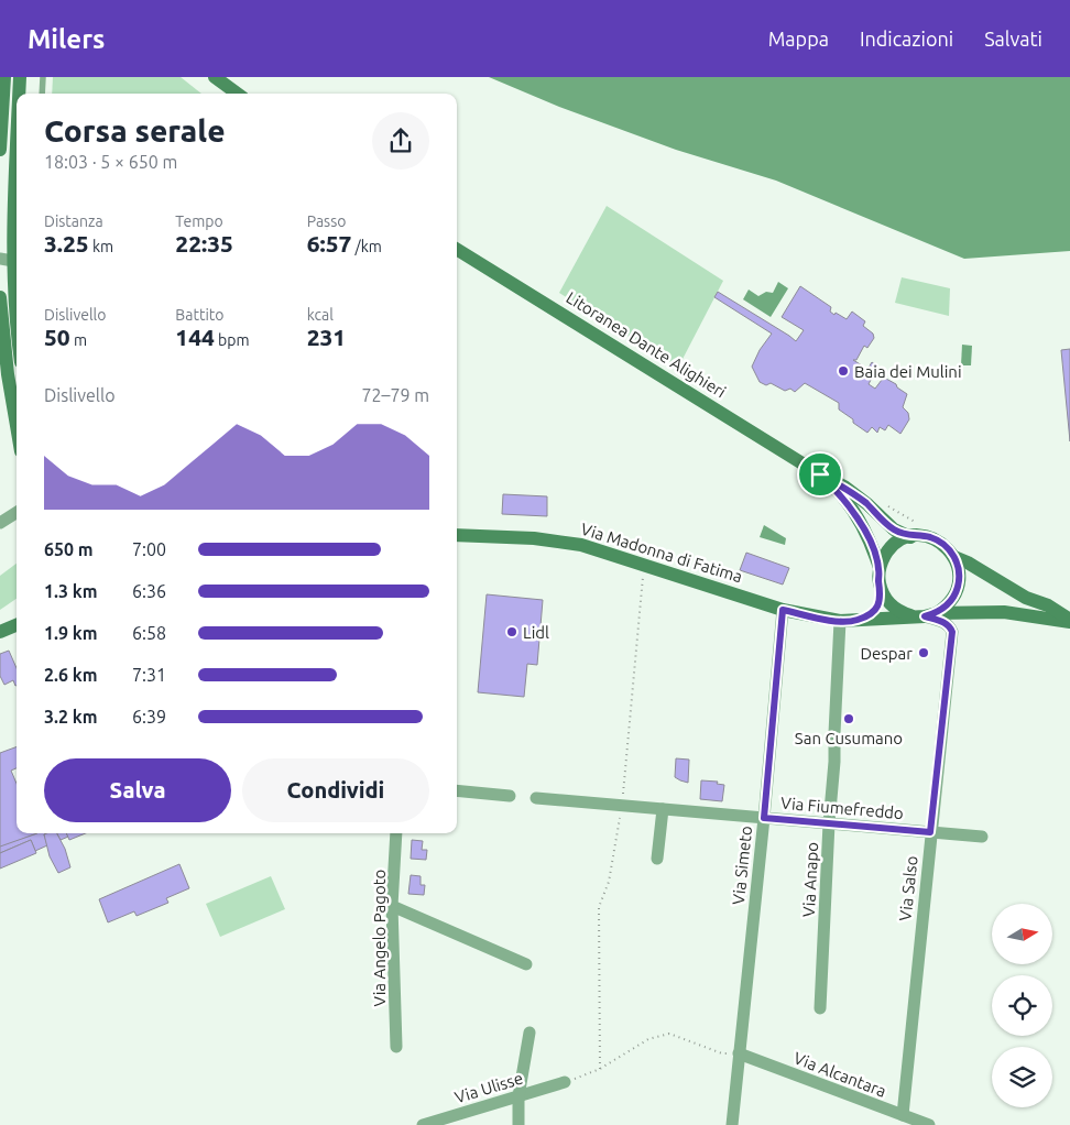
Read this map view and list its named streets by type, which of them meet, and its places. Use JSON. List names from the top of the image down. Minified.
{"streets":{"main road":["Litoranea Dante Alighieri","Via Madonna di Fatima"],"street":["Via Fiumefreddo","Via Simeto","Via Anapo","Via Salso","Via Angelo Pagoto","Via Alcantara","Via Ulisse"]},"crossings":[["Via Madonna di Fatima","Via Simeto"],["Via Madonna di Fatima","Via Anapo"],["Via Madonna di Fatima","Via Salso"],["Via Fiumefreddo","Via Simeto"],["Via Fiumefreddo","Via Anapo"],["Via Fiumefreddo","Via Salso"],["Via Simeto","Via Alcantara"],["Via Salso","Via Alcantara"]],"places":["Baia dei Mulini","Lidl","Despar","San Cusumano"],"north":"right","page":{"header":"Milers","nav":["Mappa","Indicazioni","Salvati"],"heading":["Corsa serale","18:03 · 5 × 650 m"],"stats":[["Distanza","3.25 km"],["Tempo","22:35"],["Passo","6:57 /km"],["Dislivello","50 m"],["Battito","144 bpm"],["kcal","231"]],"chart":["Dislivello","72–79 m"],"list":[{"name":"650 m","note":"7:00"},{"name":"1.3 km","note":"6:36"},{"name":"1.9 km","note":"6:58"},{"name":"2.6 km","note":"7:31"},{"name":"3.2 km","note":"6:39"}],"buttons":["Salva","Condividi"]}}
